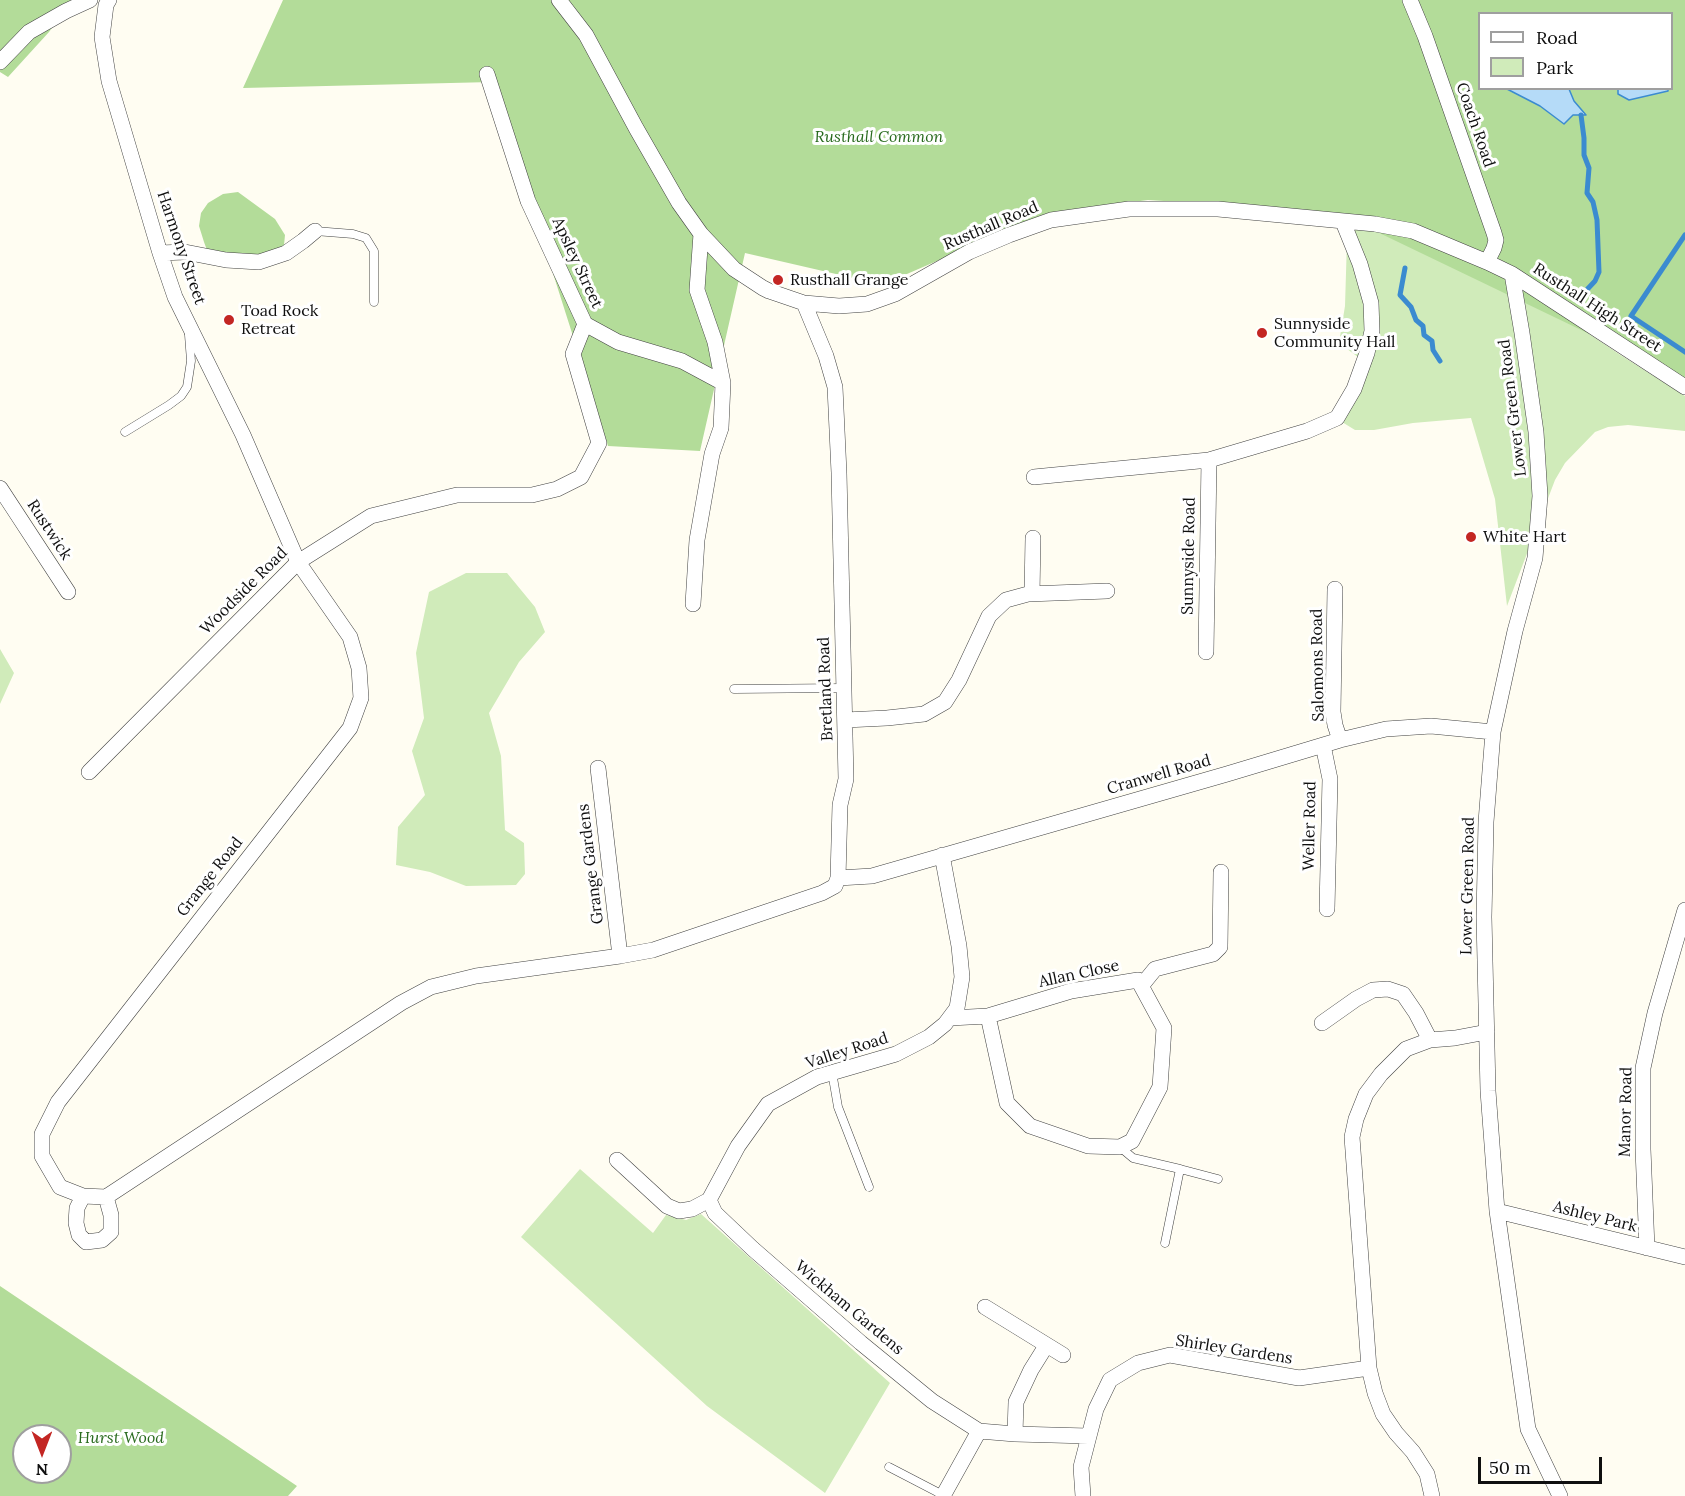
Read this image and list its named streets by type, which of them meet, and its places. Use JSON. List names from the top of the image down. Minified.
{"streets":{"street":["Coach Road","Rusthall Road","Harmony Street","Apsley Street","Rusthall High Street","Lower Green Road","Rustwick","Sunnyside Road","Woodside Road","Salomons Road","Bretland Road","Cranwell Road","Weller Road","Grange Gardens","Grange Road","Allan Close","Valley Road","Manor Road","Ashley Park","Wickham Gardens","Shirley Gardens"]},"crossings":[["Coach Road","Rusthall Road"],["Coach Road","Rusthall High Street"],["Rusthall Road","Rusthall High Street"],["Rusthall Road","Bretland Road"],["Harmony Street","Woodside Road"],["Harmony Street","Grange Road"],["Apsley Street","Woodside Road"],["Rusthall High Street","Lower Green Road"],["Lower Green Road","Cranwell Road"],["Lower Green Road","Ashley Park"],["Woodside Road","Grange Road"],["Salomons Road","Cranwell Road"],["Bretland Road","Cranwell Road"],["Cranwell Road","Weller Road"],["Cranwell Road","Valley Road"],["Allan Close","Valley Road"],["Valley Road","Wickham Gardens"],["Manor Road","Ashley Park"]],"parks":["Rusthall Common","Hurst Wood"],"places":["Rusthall Grange","Toad Rock Retreat","Sunnyside Community Hall","White Hart"],"legend":["Road","Park"],"scale_bar":"50 m","north":"bottom"}
